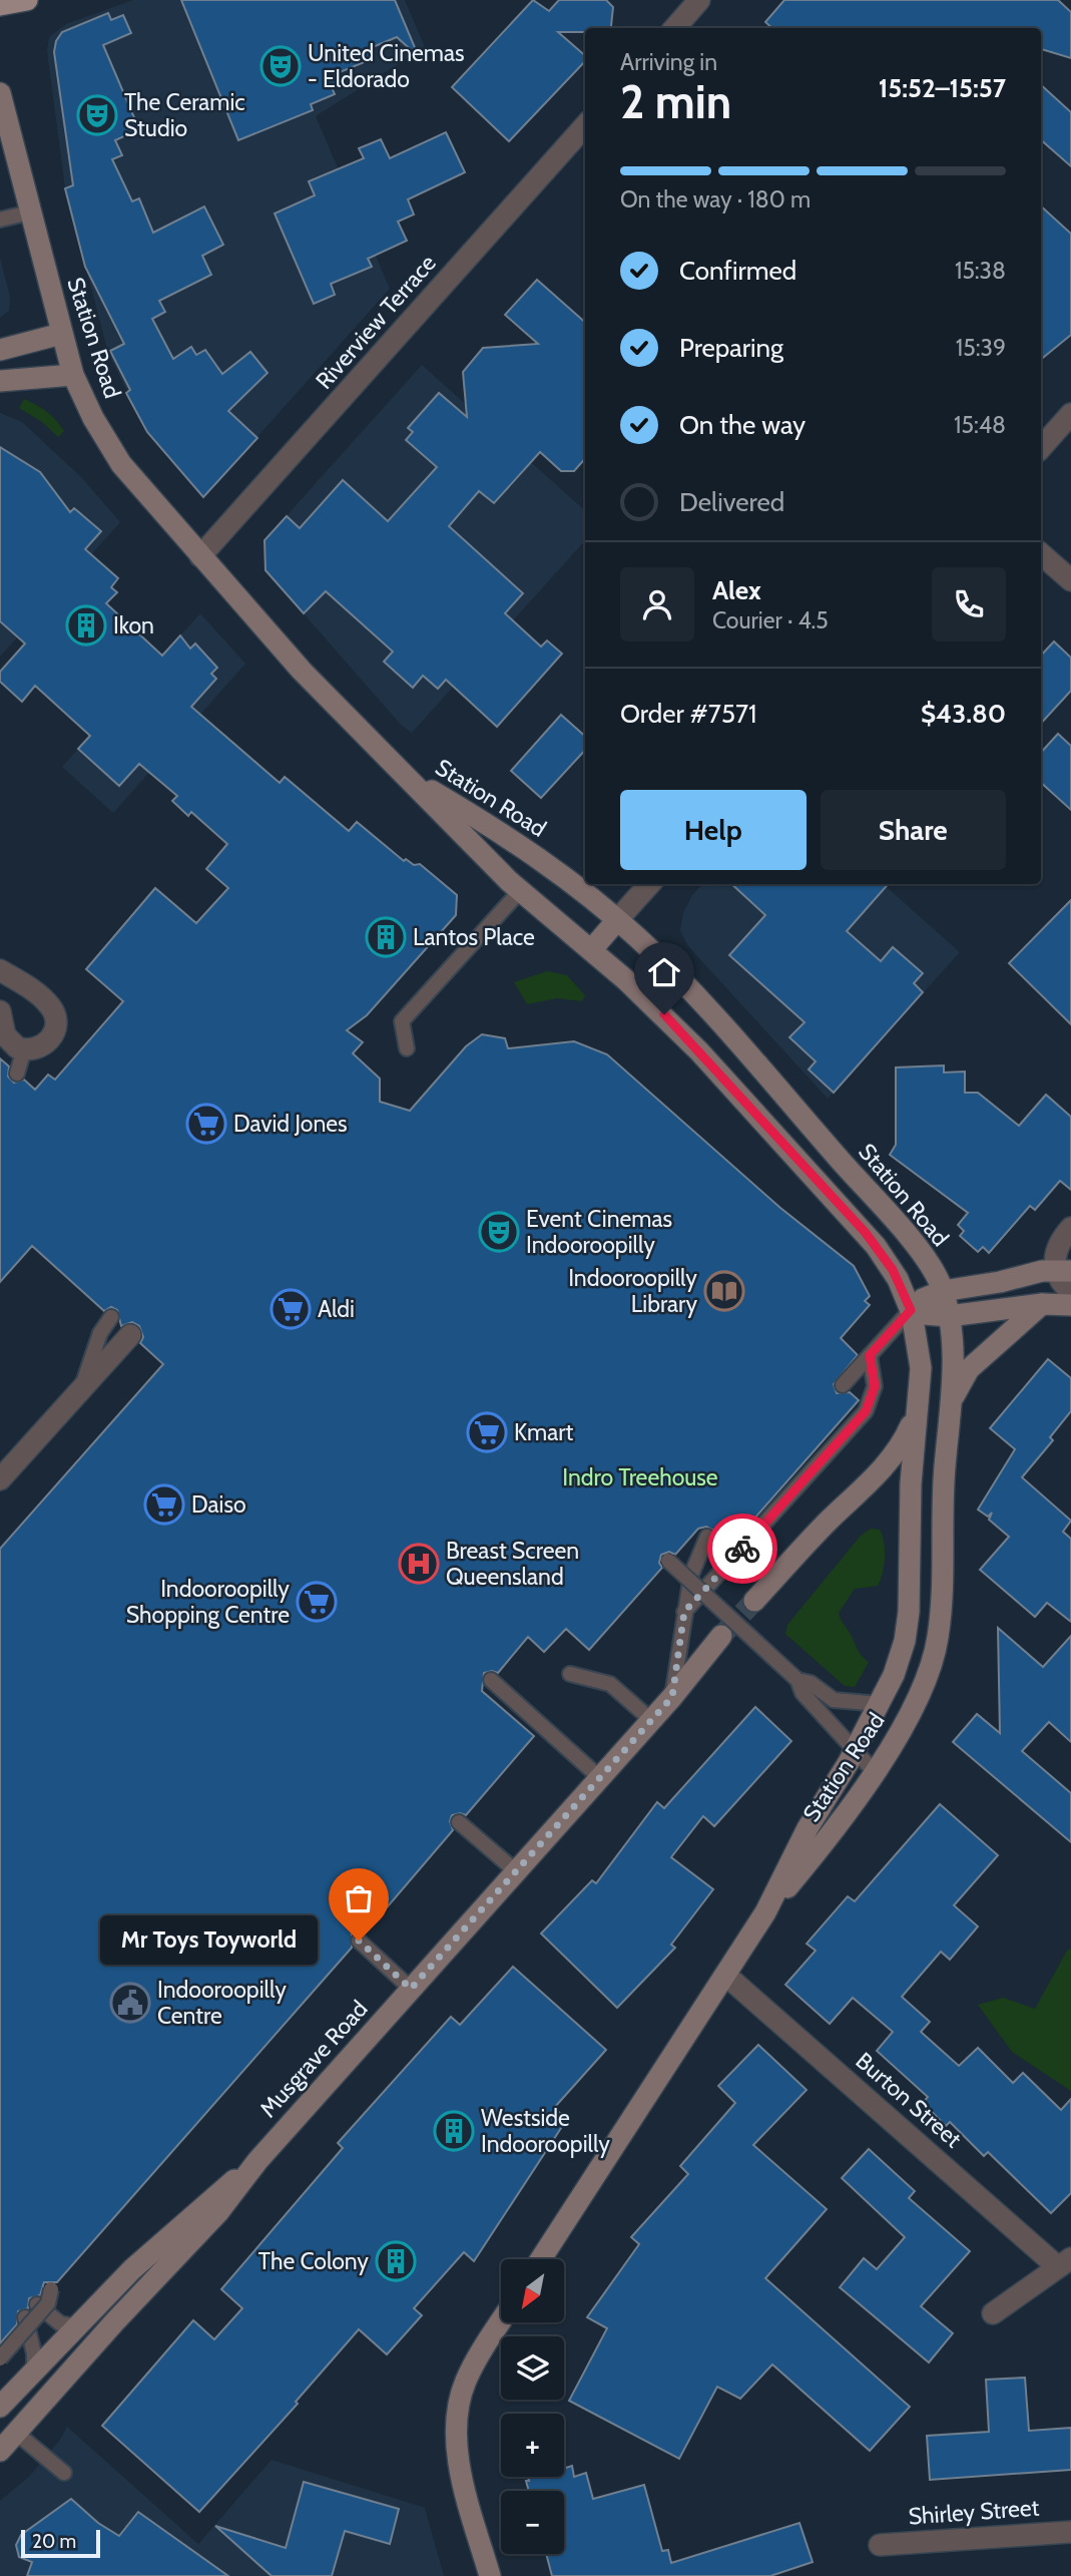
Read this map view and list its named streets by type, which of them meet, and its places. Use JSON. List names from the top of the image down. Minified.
{"streets":{"street":["Riverview Terrace","Station Road","Musgrave Road","Burton Street","Shirley Street"]},"crossings":[["Riverview Terrace","Station Road"],["Station Road","Burton Street"]],"parks":["Indro Treehouse"],"places":{"theatre":["United Cinemas - Eldorado","The Ceramic Studio","Event Cinemas Indooroopilly"],"building":["Ikon","Lantos Place","Westside Indooroopilly","The Colony"],"supermarket":["David Jones","Aldi","Kmart","Daiso","Indooroopilly Shopping Centre"],"library":["Indooroopilly Library"],"hospital":["Breast Screen Queensland"],"other":["Mr Toys Toyworld"],"public building":["Indooroopilly Centre"]},"scale_bar":"20 m","north":"bottom left","page":{"heading":["2 min","Arriving in","15:52–15:57"],"panel":["Alex","Courier · 4.5","Order #7571","$43.80"],"bar":"On the way · 180 m","list":[["Confirmed","15:38"],["Preparing","15:39"],["On the way","15:48"],"Delivered"],"buttons":["Help","Share"],"bubble":"Mr Toys Toyworld","map_buttons":["+","−"],"scale":"20 m"}}
